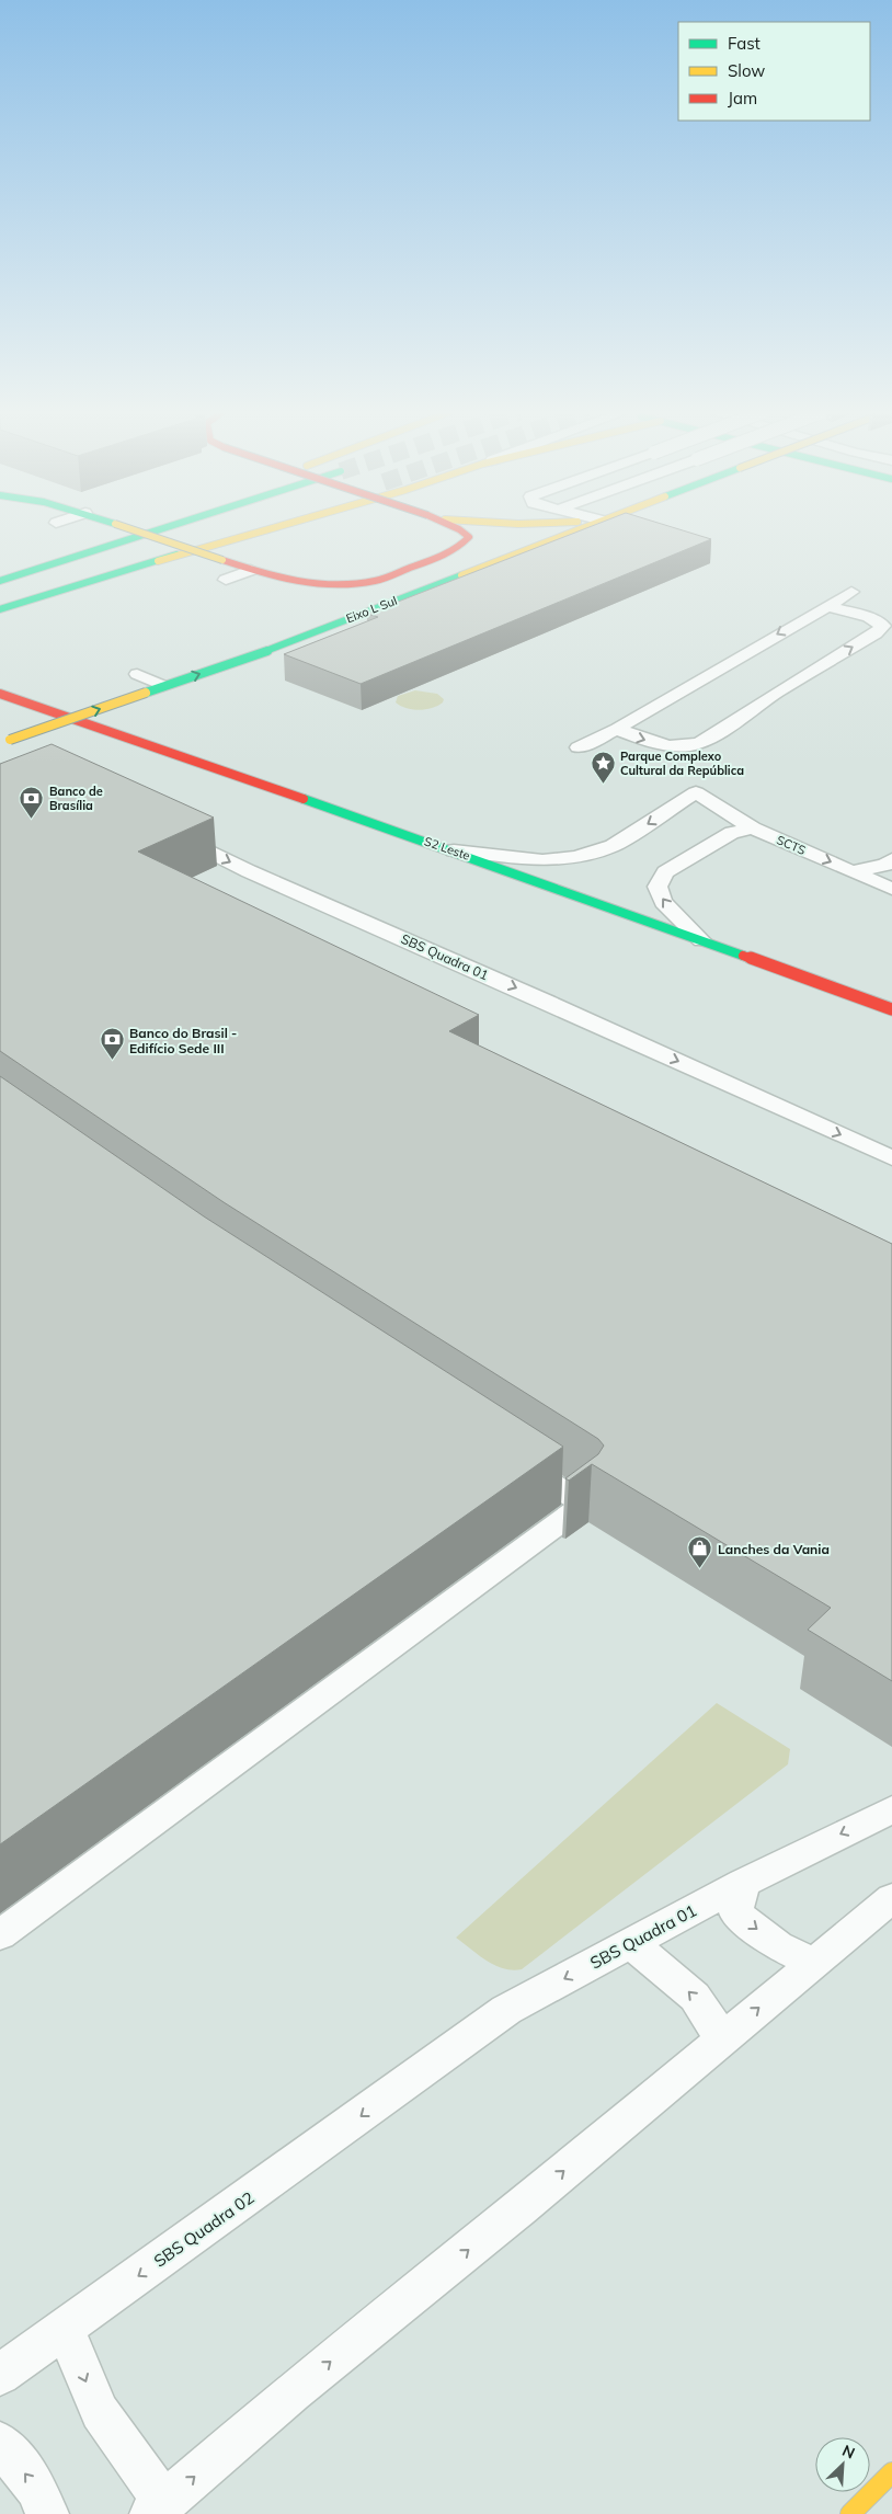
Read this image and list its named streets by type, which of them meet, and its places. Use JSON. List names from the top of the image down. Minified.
{"streets":{"main road":["Eixo L Sul","S2 Leste"],"lane":["SCTS","SBS Quadra 01","SBS Quadra 02"]},"crossings":[["SCTS","S2 Leste"],["SBS Quadra 01","SBS Quadra 02"]],"one_way":["Eixo L Sul"],"places":{"place":["Parque Complexo Cultural da República"],"bank":["Banco de Brasília","Banco do Brasil - Edifício Sede III"],"shop":["Lanches da Vania"]},"legend":["Fast","Slow","Jam"],"north":"top right"}
